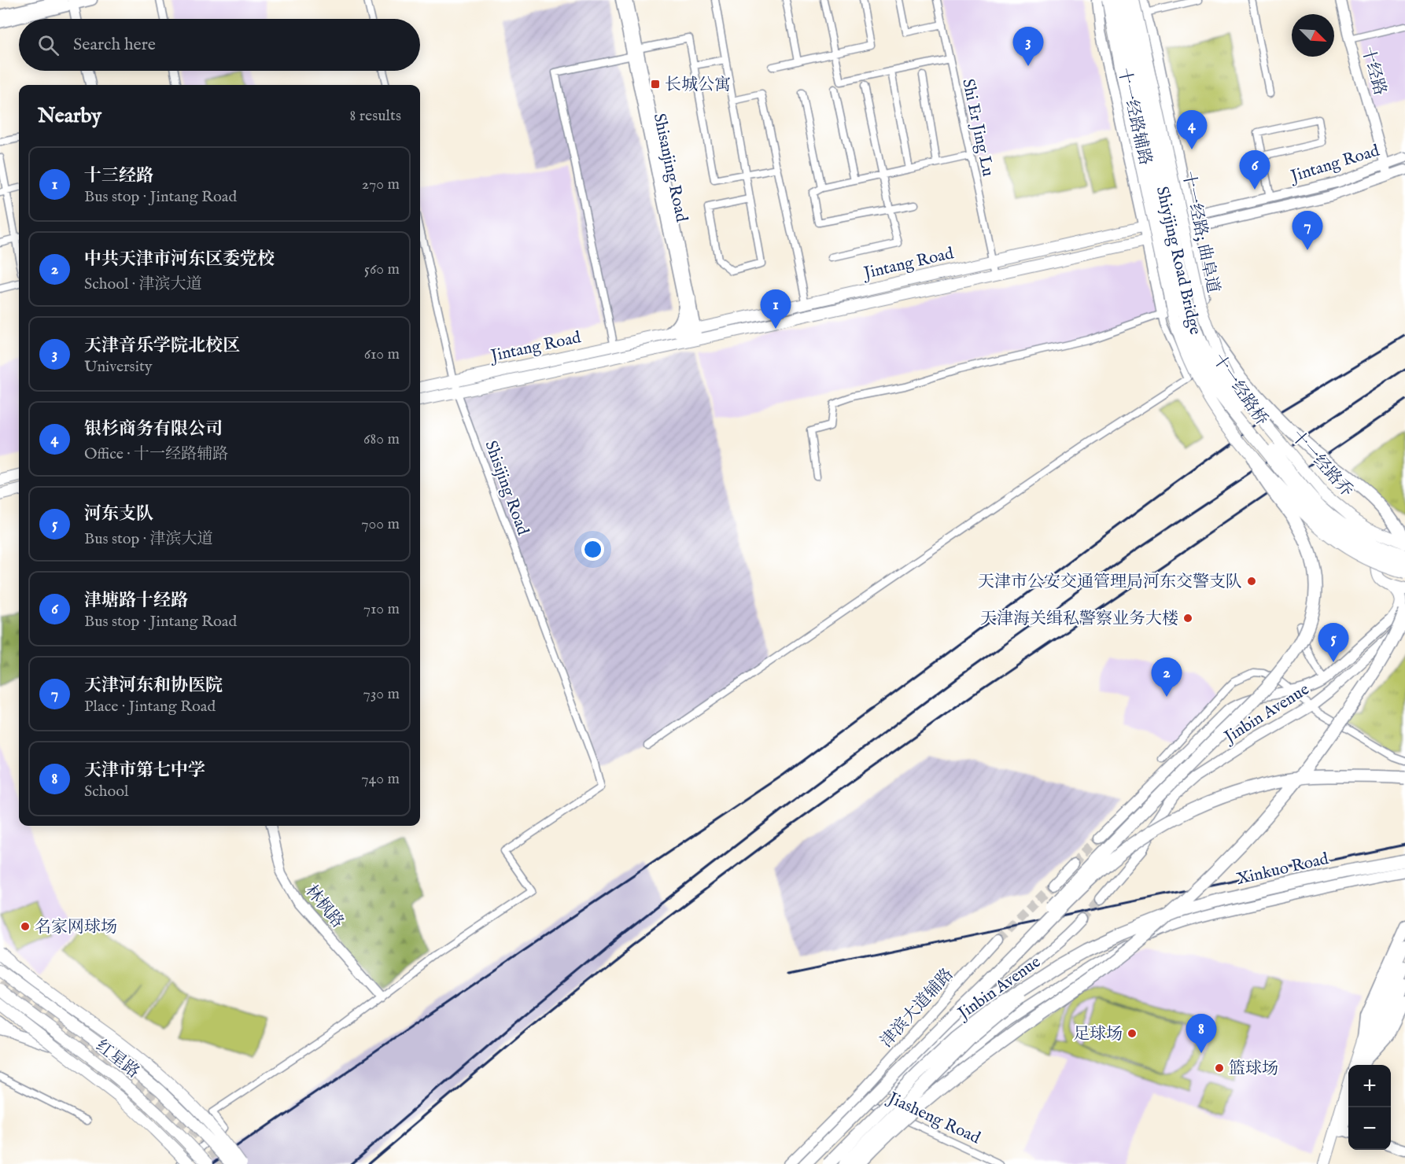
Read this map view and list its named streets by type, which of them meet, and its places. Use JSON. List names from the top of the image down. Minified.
{"streets":{"highway":["Jinbin Avenue","Xinkuo Road"],"main road":["十经路","十一经路辅路","Jintang Road","Shisanjing Road","十一经路; 曲阜道","Shiyijing Road Bridge","十一经路桥","十一经路乔","林枫路","津滨大道辅路","红星路"],"street":["Shi Er Jing Lu","Shisijing Road","Jiasheng Road"]},"crossings":[["十经路","Jintang Road"],["十一经路辅路","Jintang Road"],["Shi Er Jing Lu","Jintang Road"],["Jintang Road","Shisijing Road"],["十一经路; 曲阜道","十一经路乔"],["Shisijing Road","林枫路"],["Jinbin Avenue","Xinkuo Road"],["津滨大道辅路","Jiasheng Road"]],"places":{"transit":["长城公寓"],"other":["天津市公安交通管理局河东交警支队","天津海关缉私警察业务大楼","名家网球场","足球场","篮球场"]},"north":"bottom right","page":{"search":"Search here","pins":["3","4","6","7","1","5","2","8"],"heading":["Nearby","8 results"],"list":[{"mark":"1","name":"十三经路","note":"Bus stop · Jintang Road","value":"270 m"},{"mark":"2","name":"中共天津市河东区委党校","note":"School · 津滨大道","value":"560 m"},{"mark":"3","name":"天津音乐学院北校区","note":"University","value":"610 m"},{"mark":"4","name":"银杉商务有限公司","note":"Office · 十一经路辅路","value":"680 m"},{"mark":"5","name":"河东支队","note":"Bus stop · 津滨大道","value":"700 m"},{"mark":"6","name":"津塘路十经路","note":"Bus stop · Jintang Road","value":"710 m"},{"mark":"7","name":"天津河东和协医院","note":"Place · Jintang Road","value":"730 m"},{"mark":"8","name":"天津市第七中学","note":"School","value":"740 m"}],"map_buttons":["+","−"]}}
